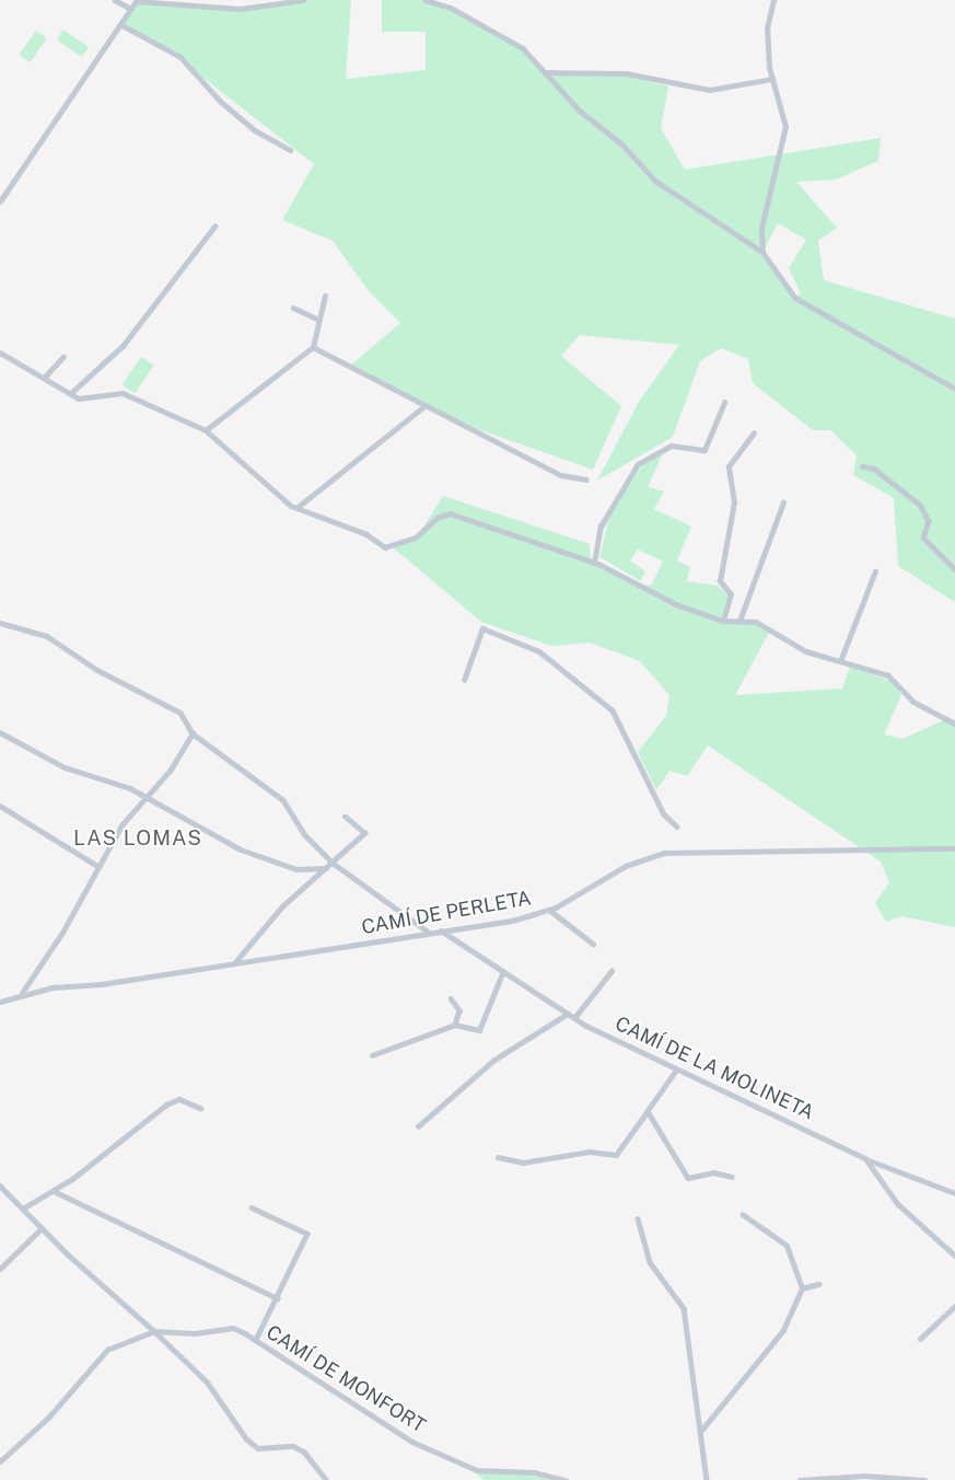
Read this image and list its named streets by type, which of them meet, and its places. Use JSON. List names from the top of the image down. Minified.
{"streets":{"street":["CAMÍ DE PERLETA","CAMÍ DE LA MOLINETA","CAMÍ DE MONFORT"]},"crossings":[["CAMÍ DE PERLETA","CAMÍ DE LA MOLINETA"]],"districts":["LAS LOMAS"]}
